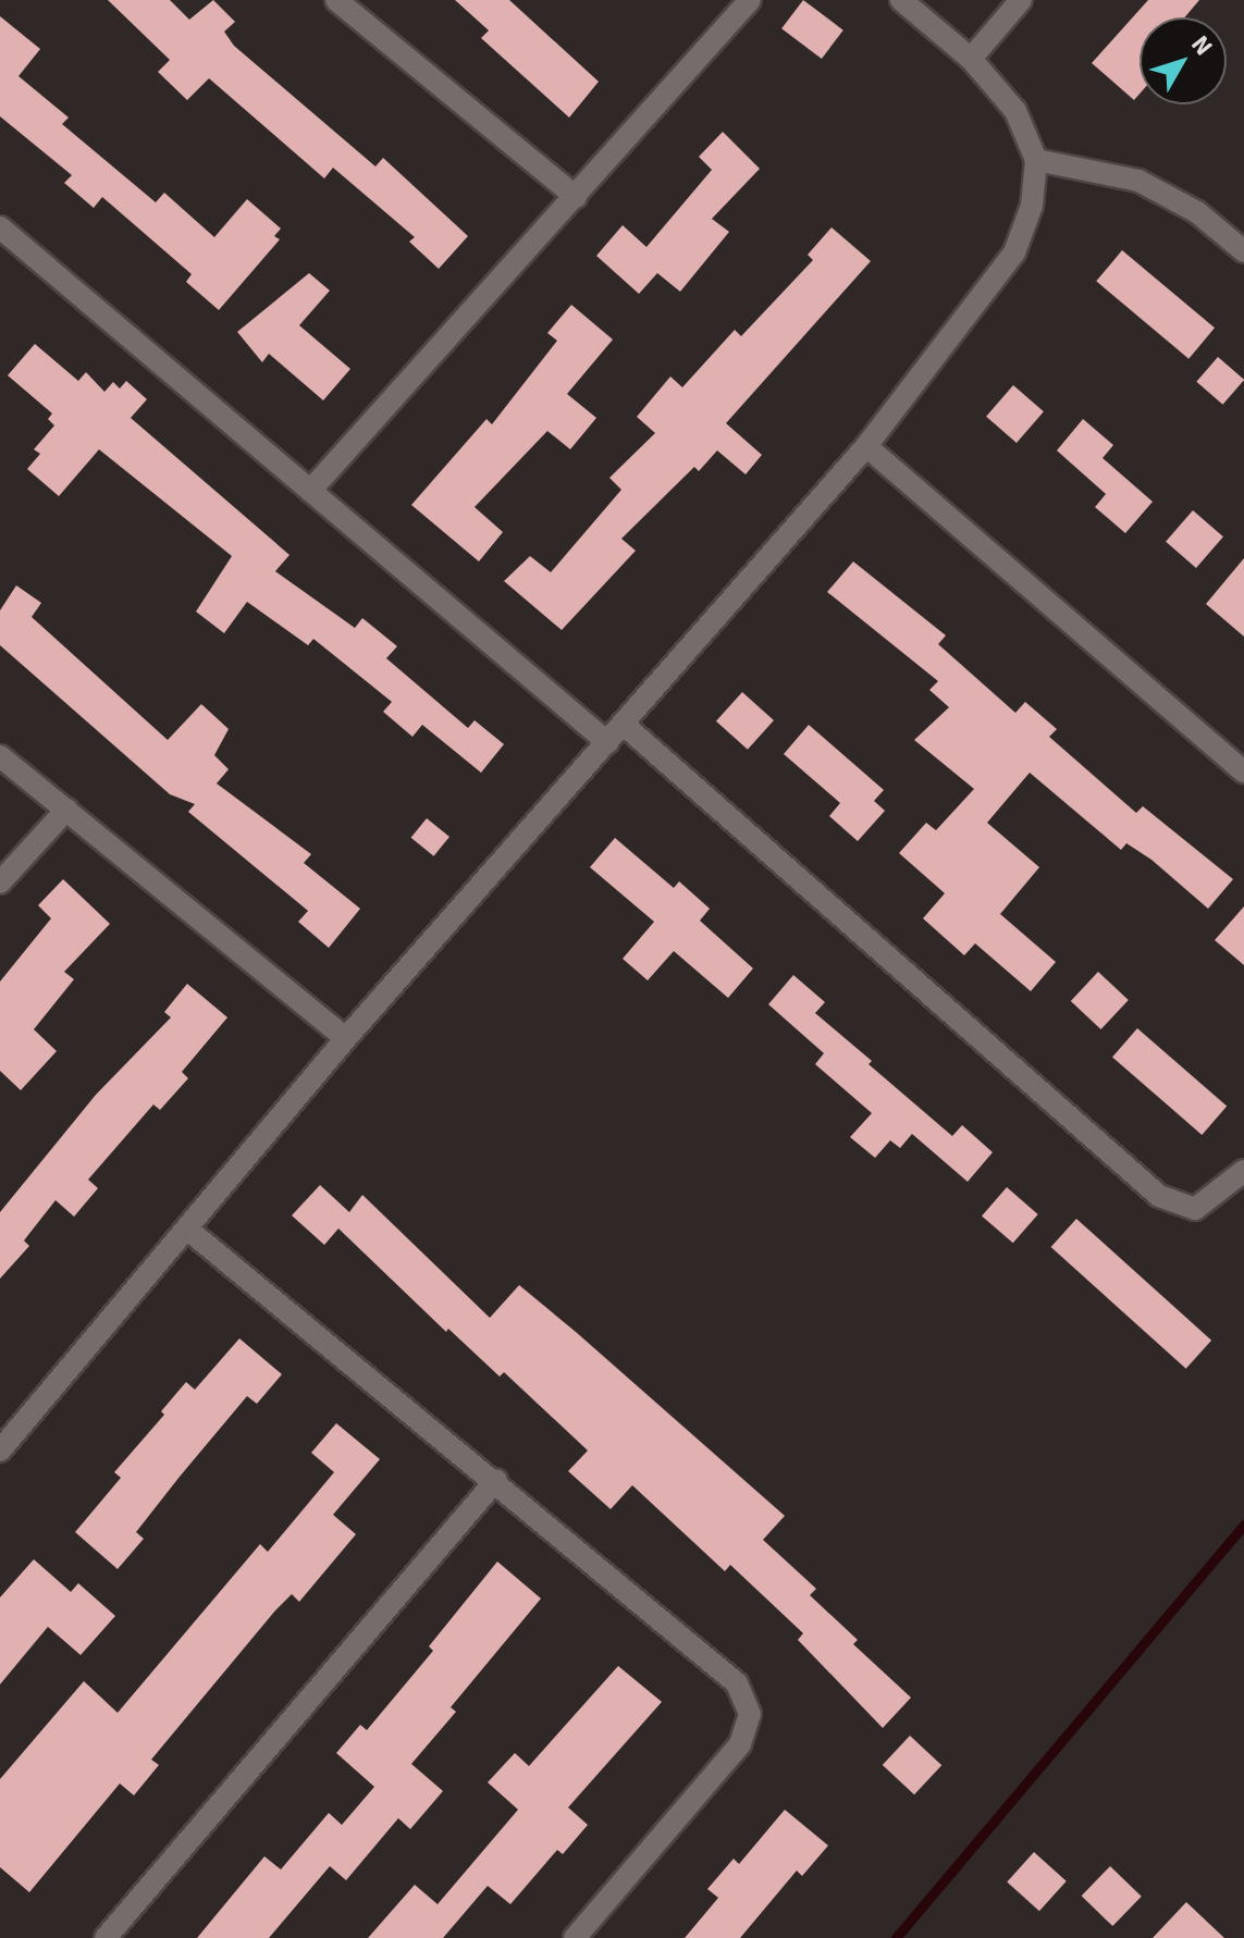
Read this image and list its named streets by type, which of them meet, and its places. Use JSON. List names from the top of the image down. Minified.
{"north":"top right"}
